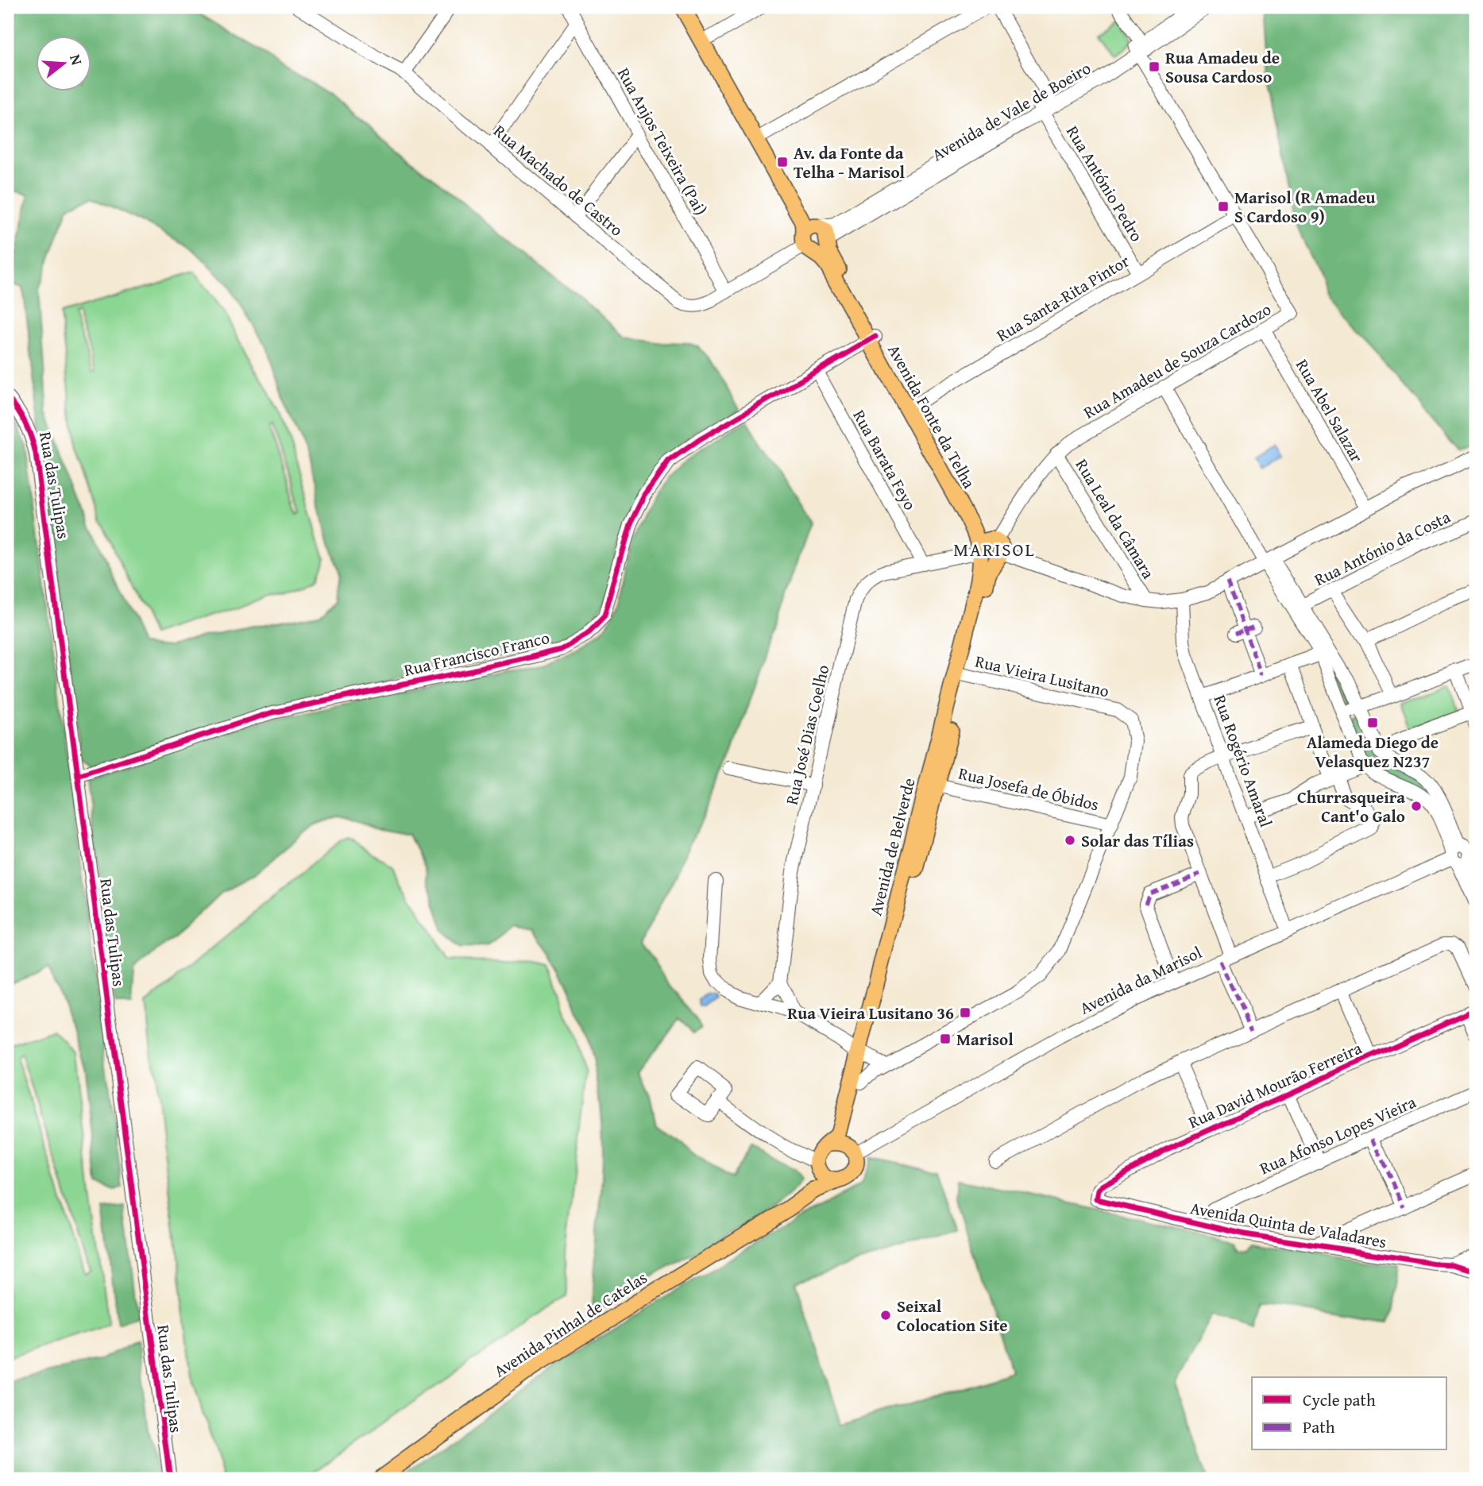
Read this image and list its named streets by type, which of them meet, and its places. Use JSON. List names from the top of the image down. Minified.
{"streets":{"main road":["Avenida Fonte da Telha","Avenida de Belverde","Avenida Pinhal de Catelas"],"street":["Avenida de Vale de Boeiro","Rua Anjos Teixeira (Pai)","Rua Machado de Castro","Rua António Pedro","Rua Santa-Rita Pintor","Rua Amadeu de Souza Cardozo","Rua Abel Salazar","Rua Barata Feyo","Rua das Tulipas","Rua Leal da Câmara","Rua António da Costa","Rua Francisco Franco","Rua Vieira Lusitano","Rua José Dias Coelho","Rua Rogério Amaral","Rua Josefa de Óbidos","Avenida da Marisol","Rua David Mourão Ferreira","Rua Afonso Lopes Vieira","Avenida Quinta de Valadares"]},"crossings":[["Avenida de Vale de Boeiro","Rua Machado de Castro"],["Avenida de Vale de Boeiro","Rua António Pedro"],["Avenida de Vale de Boeiro","Rua Amadeu de Souza Cardozo"],["Avenida de Vale de Boeiro","Avenida Fonte da Telha"],["Rua Anjos Teixeira (Pai)","Rua Machado de Castro"],["Rua Machado de Castro","Avenida Fonte da Telha"],["Rua António Pedro","Rua Santa-Rita Pintor"],["Rua Santa-Rita Pintor","Rua Amadeu de Souza Cardozo"],["Rua Santa-Rita Pintor","Avenida Fonte da Telha"],["Rua Amadeu de Souza Cardozo","Rua Abel Salazar"],["Rua Amadeu de Souza Cardozo","Avenida Fonte da Telha"],["Rua Amadeu de Souza Cardozo","Rua Leal da Câmara"],["Rua Amadeu de Souza Cardozo","Rua José Dias Coelho"],["Rua Amadeu de Souza Cardozo","Avenida de Belverde"],["Avenida Fonte da Telha","Rua Francisco Franco"],["Avenida Fonte da Telha","Rua José Dias Coelho"],["Avenida Fonte da Telha","Avenida de Belverde"],["Rua Barata Feyo","Rua Francisco Franco"],["Rua Barata Feyo","Rua José Dias Coelho"],["Rua das Tulipas","Rua Francisco Franco"],["Rua Vieira Lusitano","Rua Josefa de Óbidos"],["Rua Vieira Lusitano","Avenida de Belverde"],["Rua José Dias Coelho","Avenida de Belverde"],["Rua Rogério Amaral","Avenida da Marisol"],["Rua Josefa de Óbidos","Avenida de Belverde"],["Avenida de Belverde","Avenida da Marisol"],["Avenida de Belverde","Avenida Pinhal de Catelas"],["Avenida da Marisol","Avenida Pinhal de Catelas"],["Rua David Mourão Ferreira","Avenida Quinta de Valadares"]],"districts":["MARISOL"],"places":{"transit":["Rua Amadeu de Sousa Cardoso","Av. da Fonte da Telha - Marisol","Marisol (R Amadeu S Cardoso 9)","Alameda Diego de Velasquez N237","Rua Vieira Lusitano 36","Marisol"],"other":["Churrasqueira Cant'o Galo","Solar das Tílias","Seixal Colocation Site"]},"legend":["Cycle path","Path"],"north":"right"}
